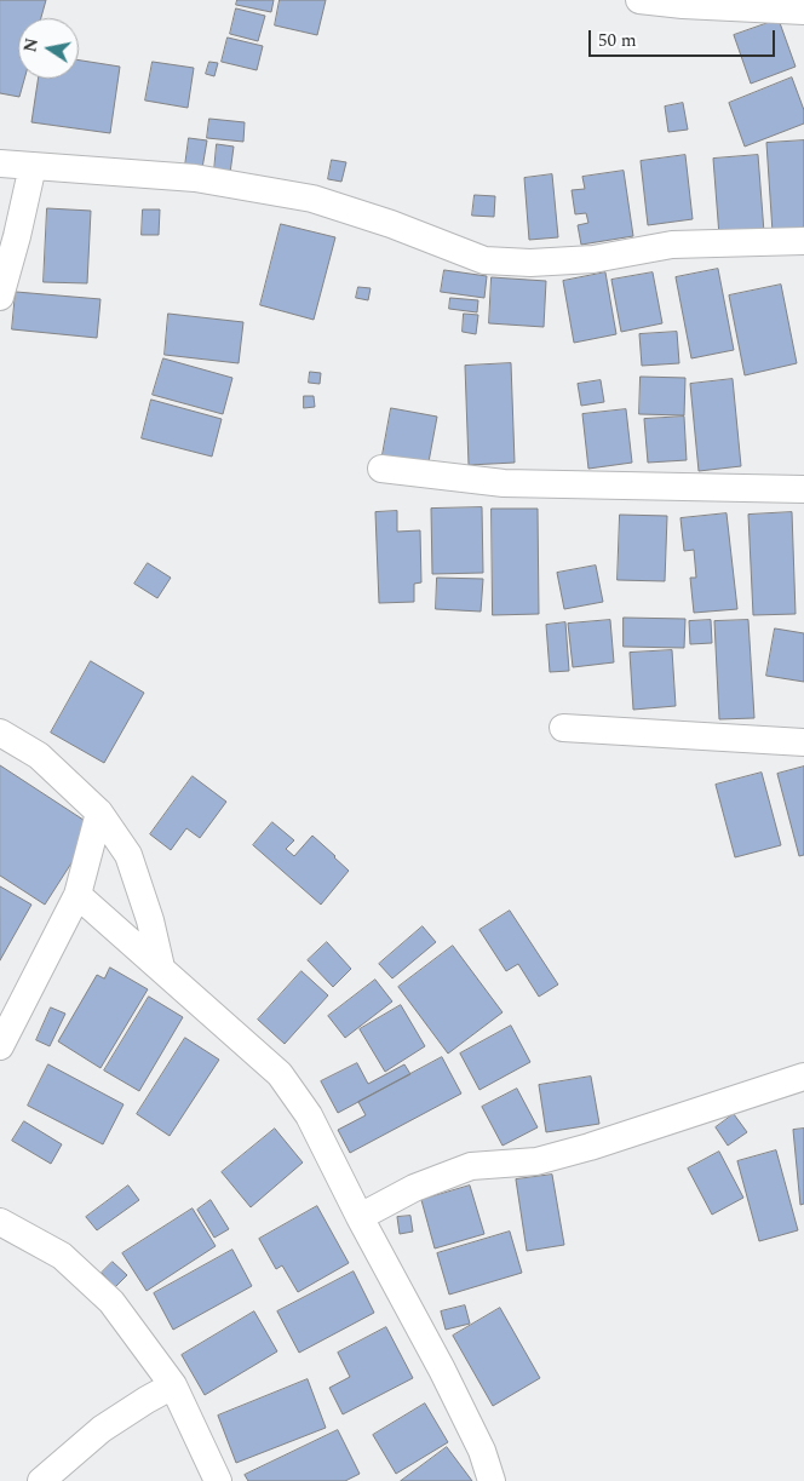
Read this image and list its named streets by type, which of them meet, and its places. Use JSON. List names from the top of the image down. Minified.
{"scale_bar":"50 m","north":"left"}
